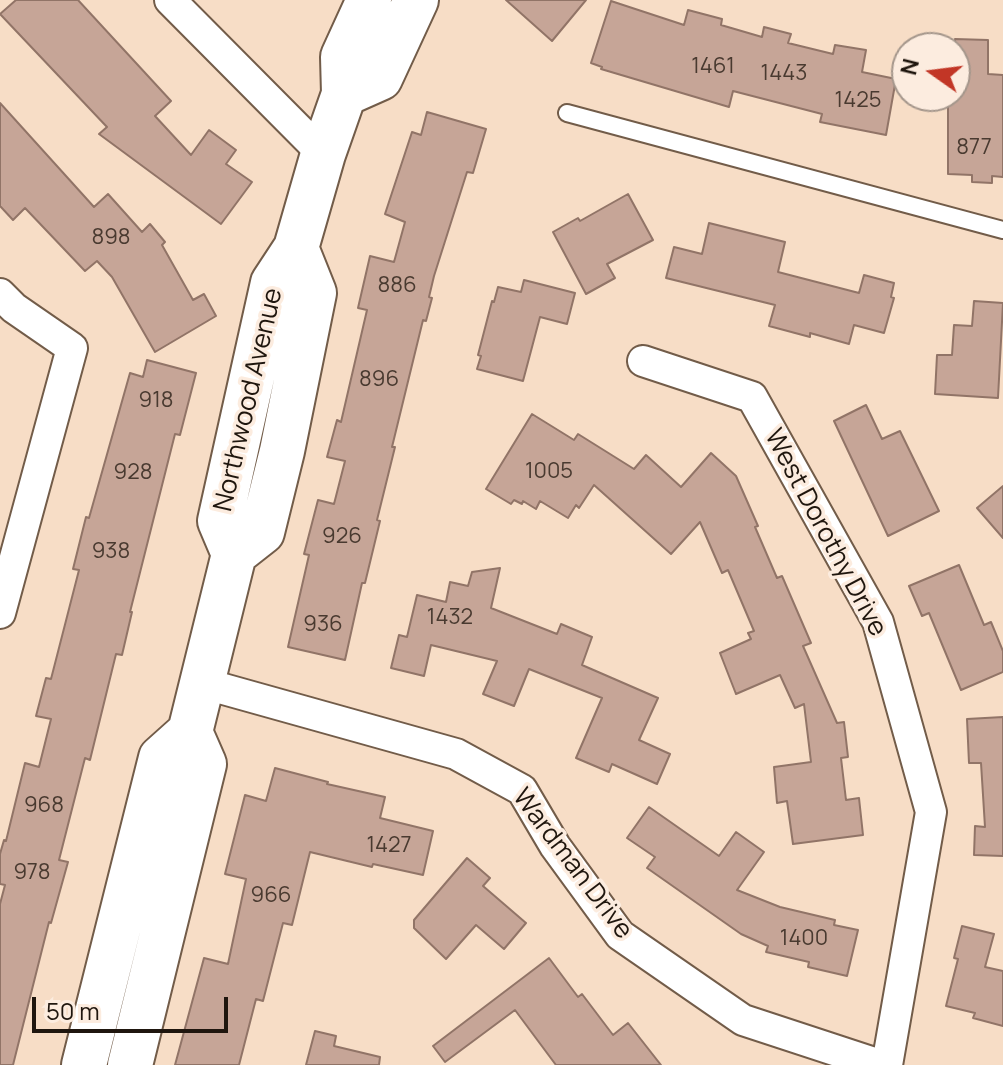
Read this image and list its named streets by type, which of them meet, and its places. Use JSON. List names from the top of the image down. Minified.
{"streets":{"street":["Northwood Avenue","West Dorothy Drive","Wardman Drive"]},"crossings":[["Northwood Avenue","Wardman Drive"]],"house_numbers":["1461","1443","1425","877","898","886","896","918","1005","928","926","938","1432","936","968","1427","978","966","1400"],"scale_bar":"50 m","north":"left"}
